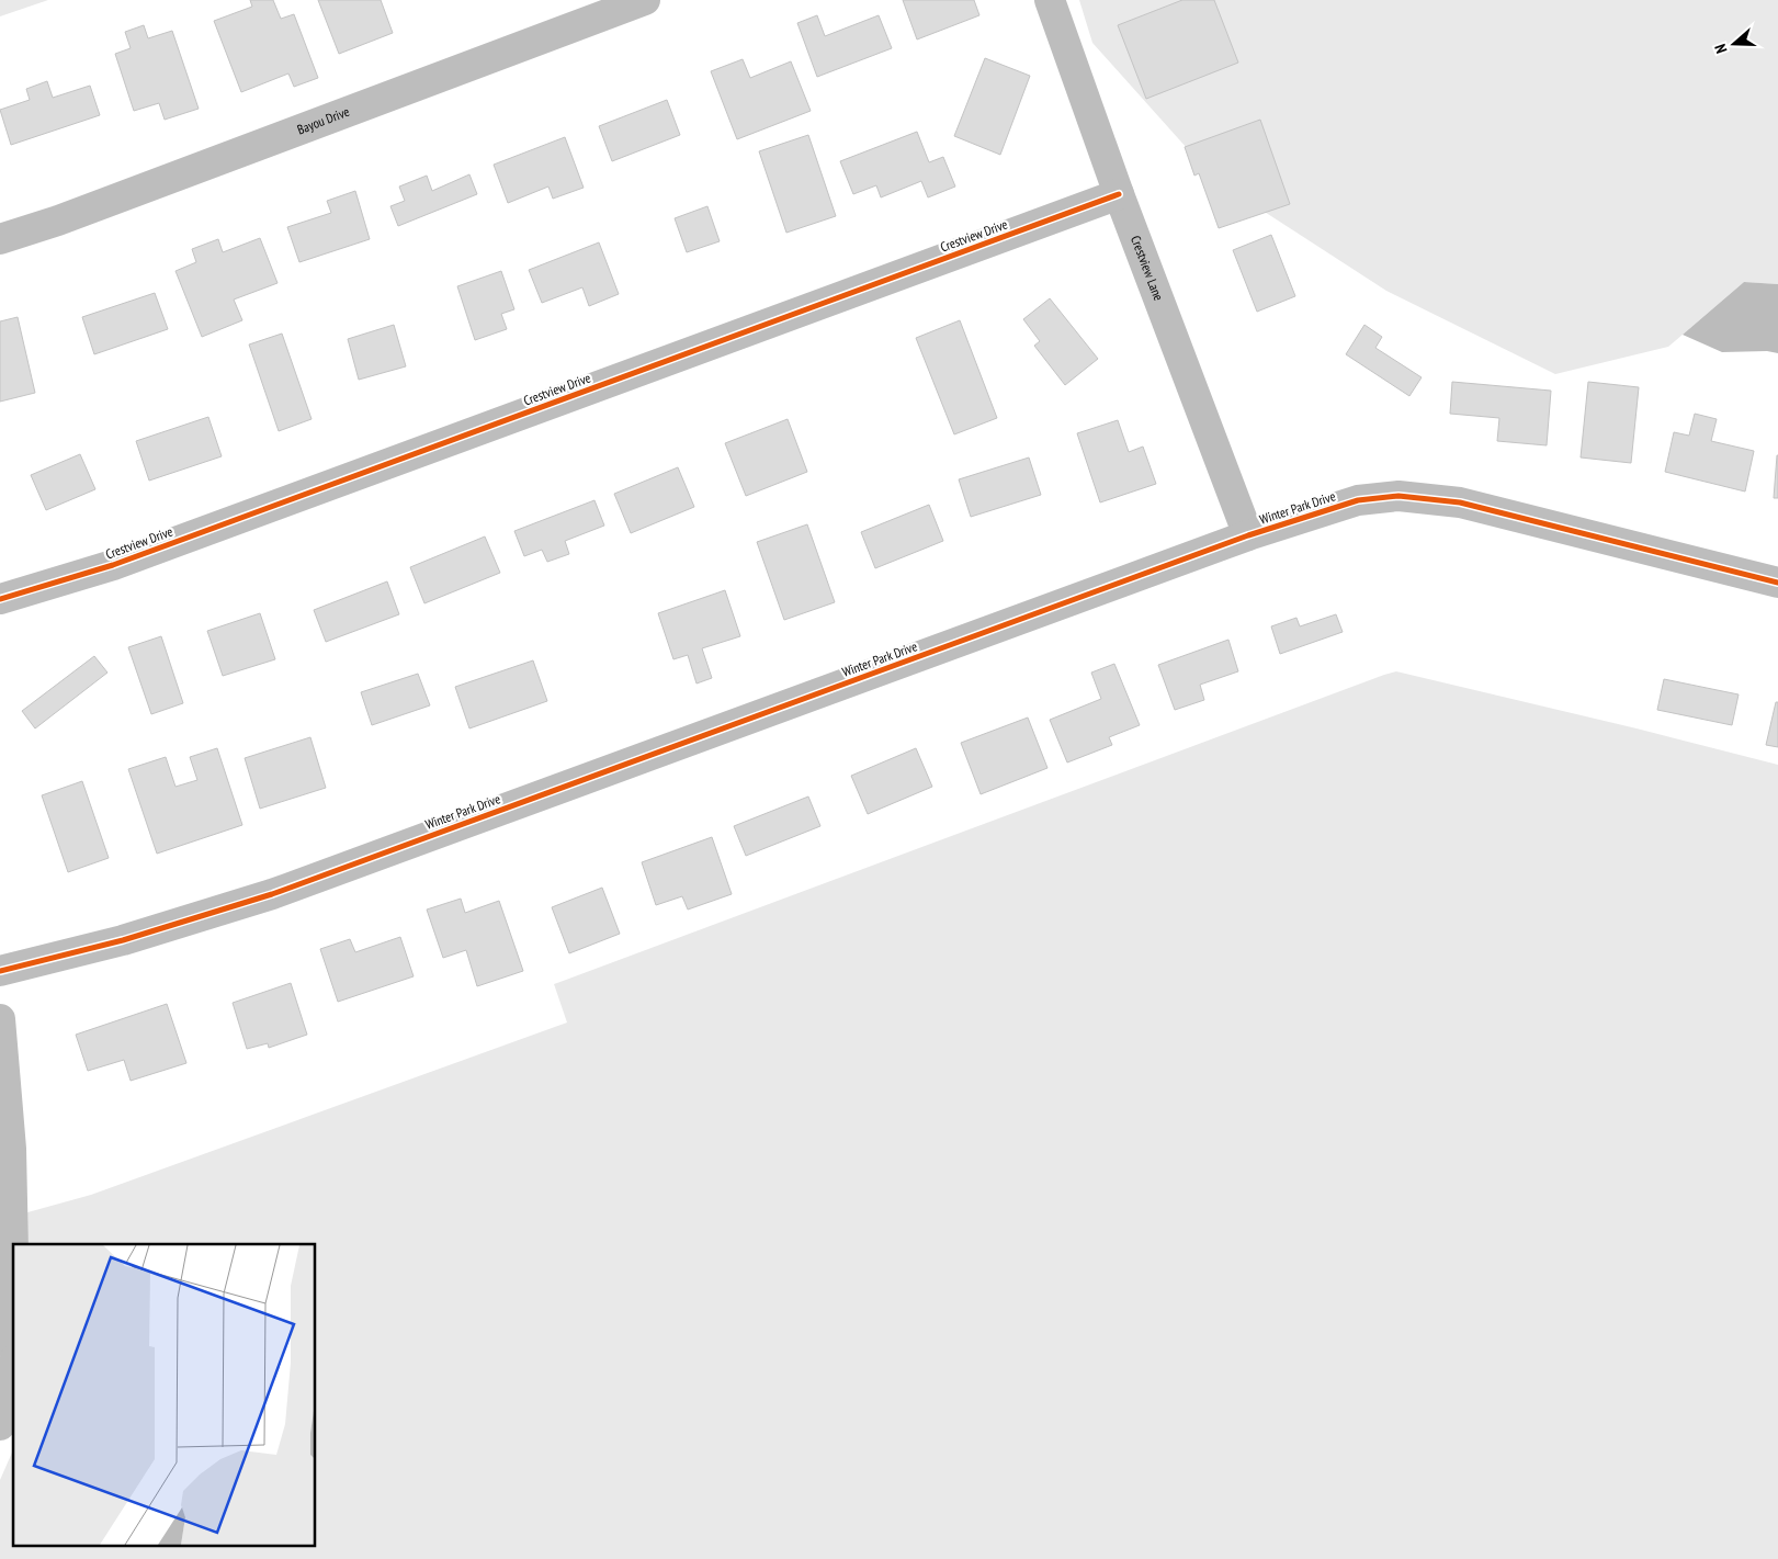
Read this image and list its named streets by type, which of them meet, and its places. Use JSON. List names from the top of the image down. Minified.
{"streets":{"street":["Bayou Drive","Crestview Drive","Crestview Lane","Winter Park Drive"]},"crossings":[["Crestview Drive","Crestview Lane"],["Crestview Lane","Winter Park Drive"]],"north":"left"}
